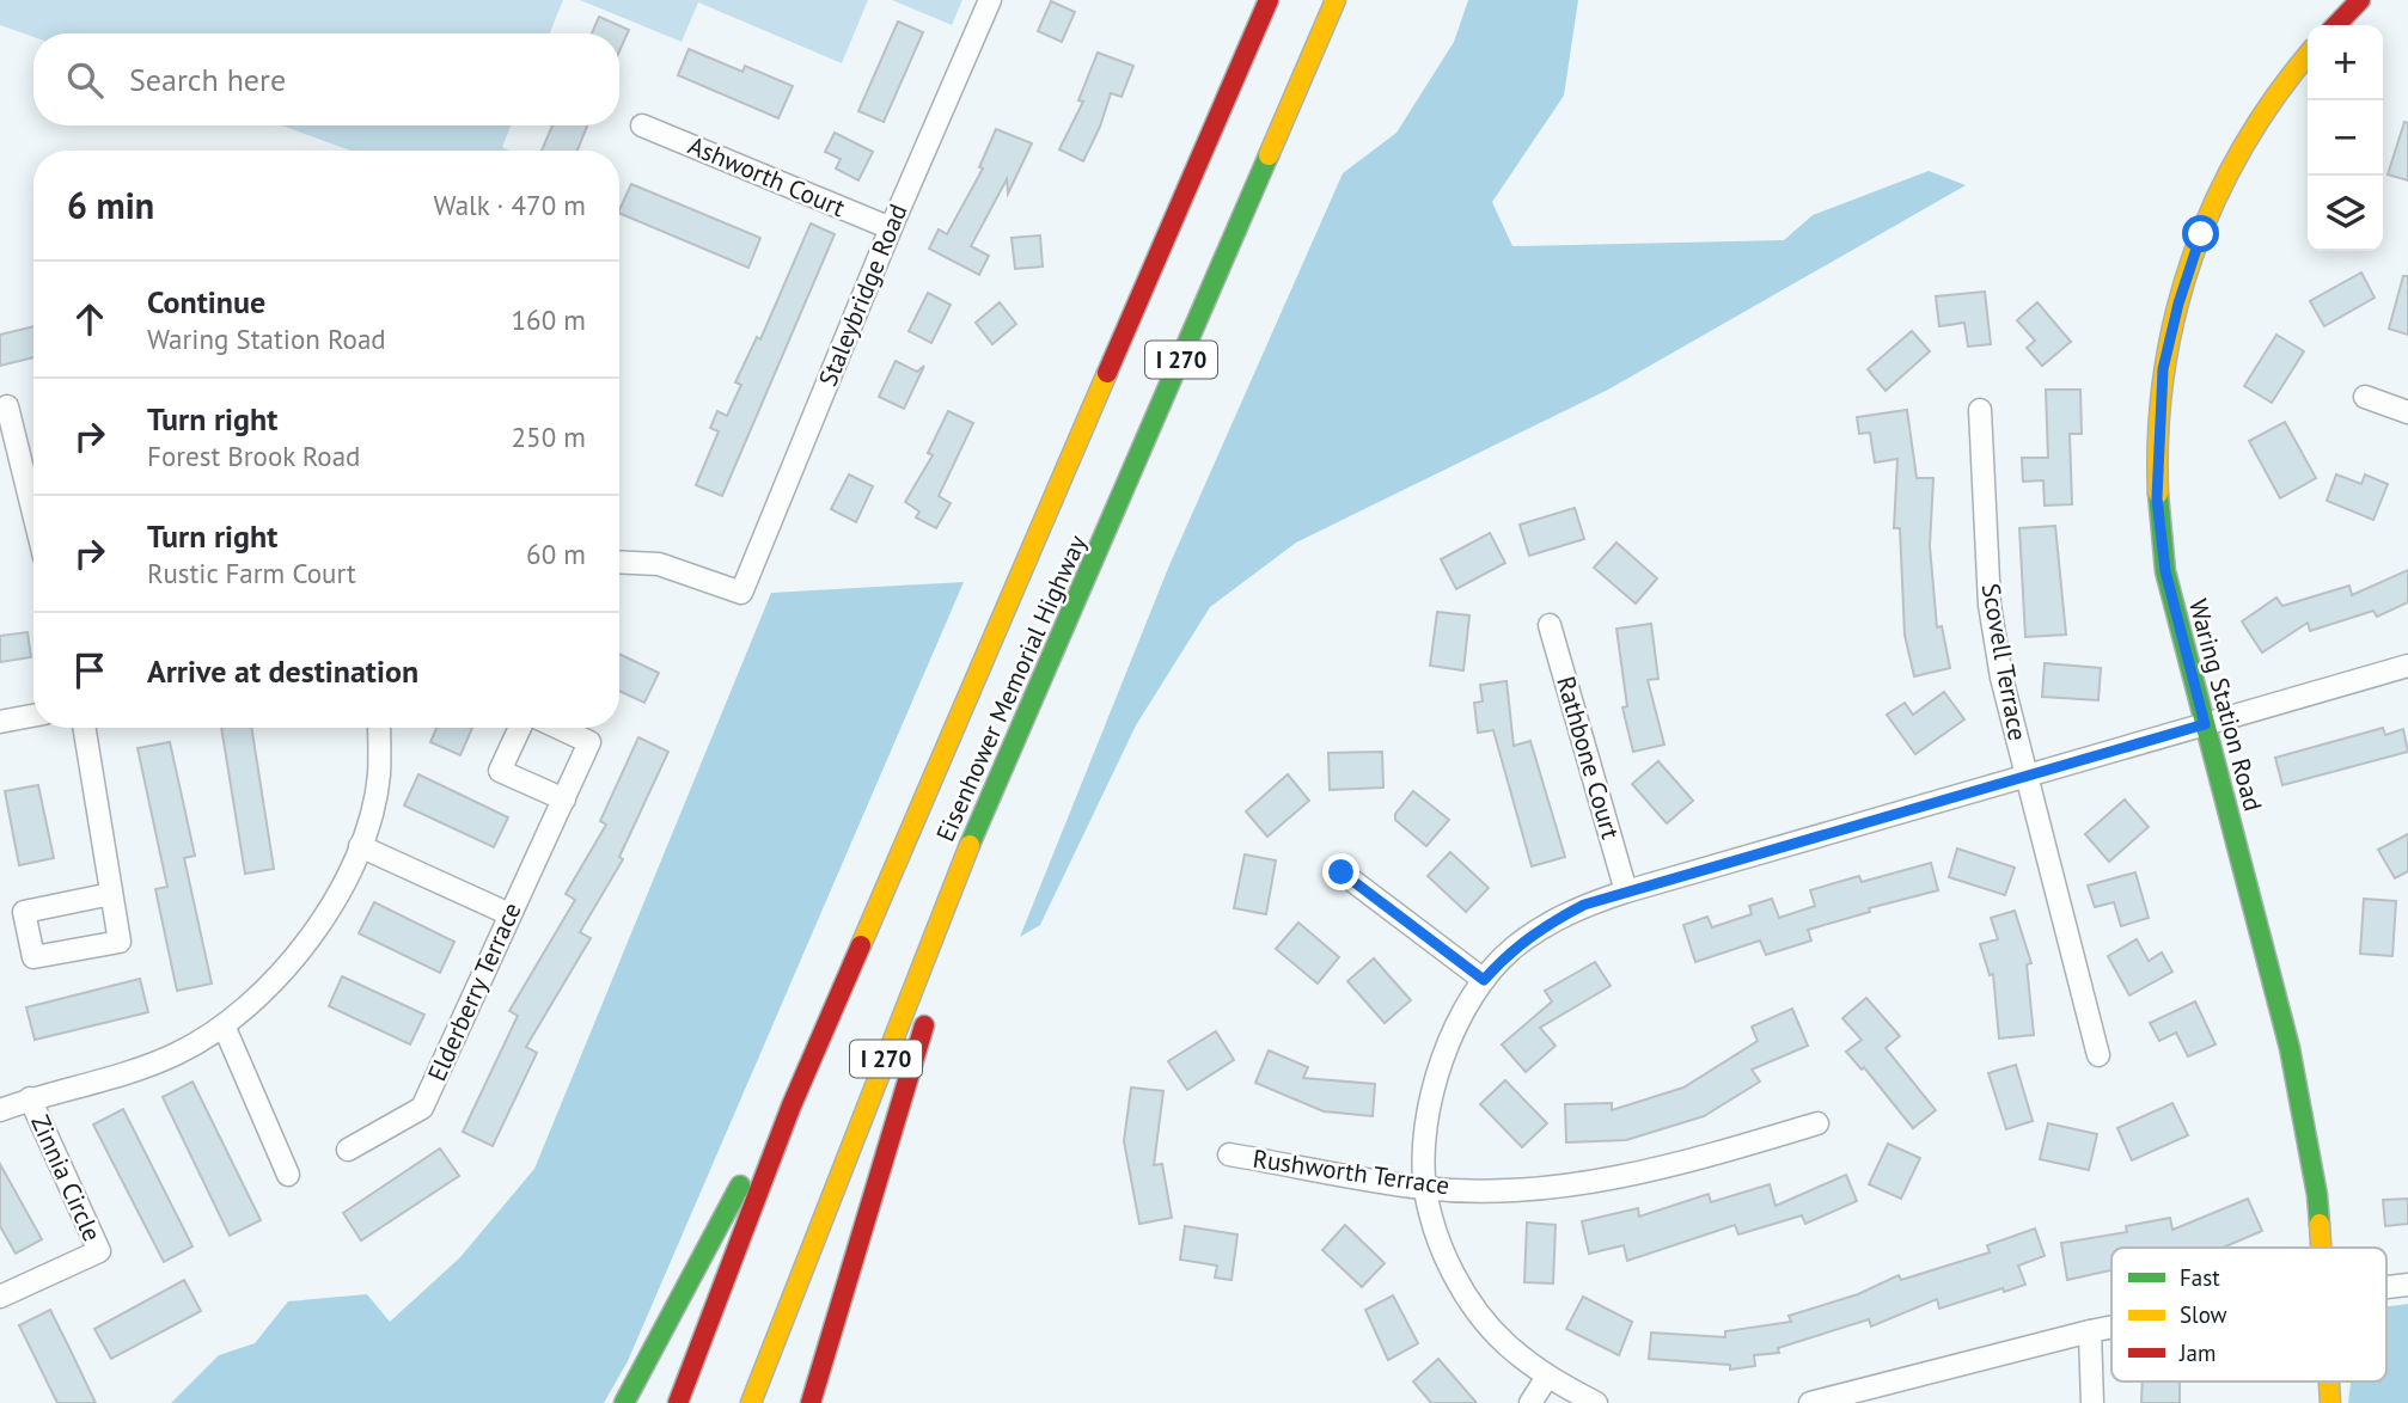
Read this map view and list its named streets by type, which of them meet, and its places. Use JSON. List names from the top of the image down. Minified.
{"streets":{"main road":["I 270","Eisenhower Memorial Highway","Waring Station Road"],"street":["Ashworth Court","Staleybridge Road","Scovell Terrace","Rathbone Court","Elderberry Terrace","Rushworth Terrace","Zinnia Circle"]},"crossings":[["Ashworth Court","Staleybridge Road"]],"legend":["Fast","Slow","Jam"],"page":{"map_buttons":["+","−"],"search":"Search here","heading":["6 min","Walk · 470 m"],"list":[["Continue","Waring Station Road","160 m"],["Turn right","Forest Brook Road","250 m"],["Turn right","Rustic Farm Court","60 m"],"Arrive at destination"]}}
